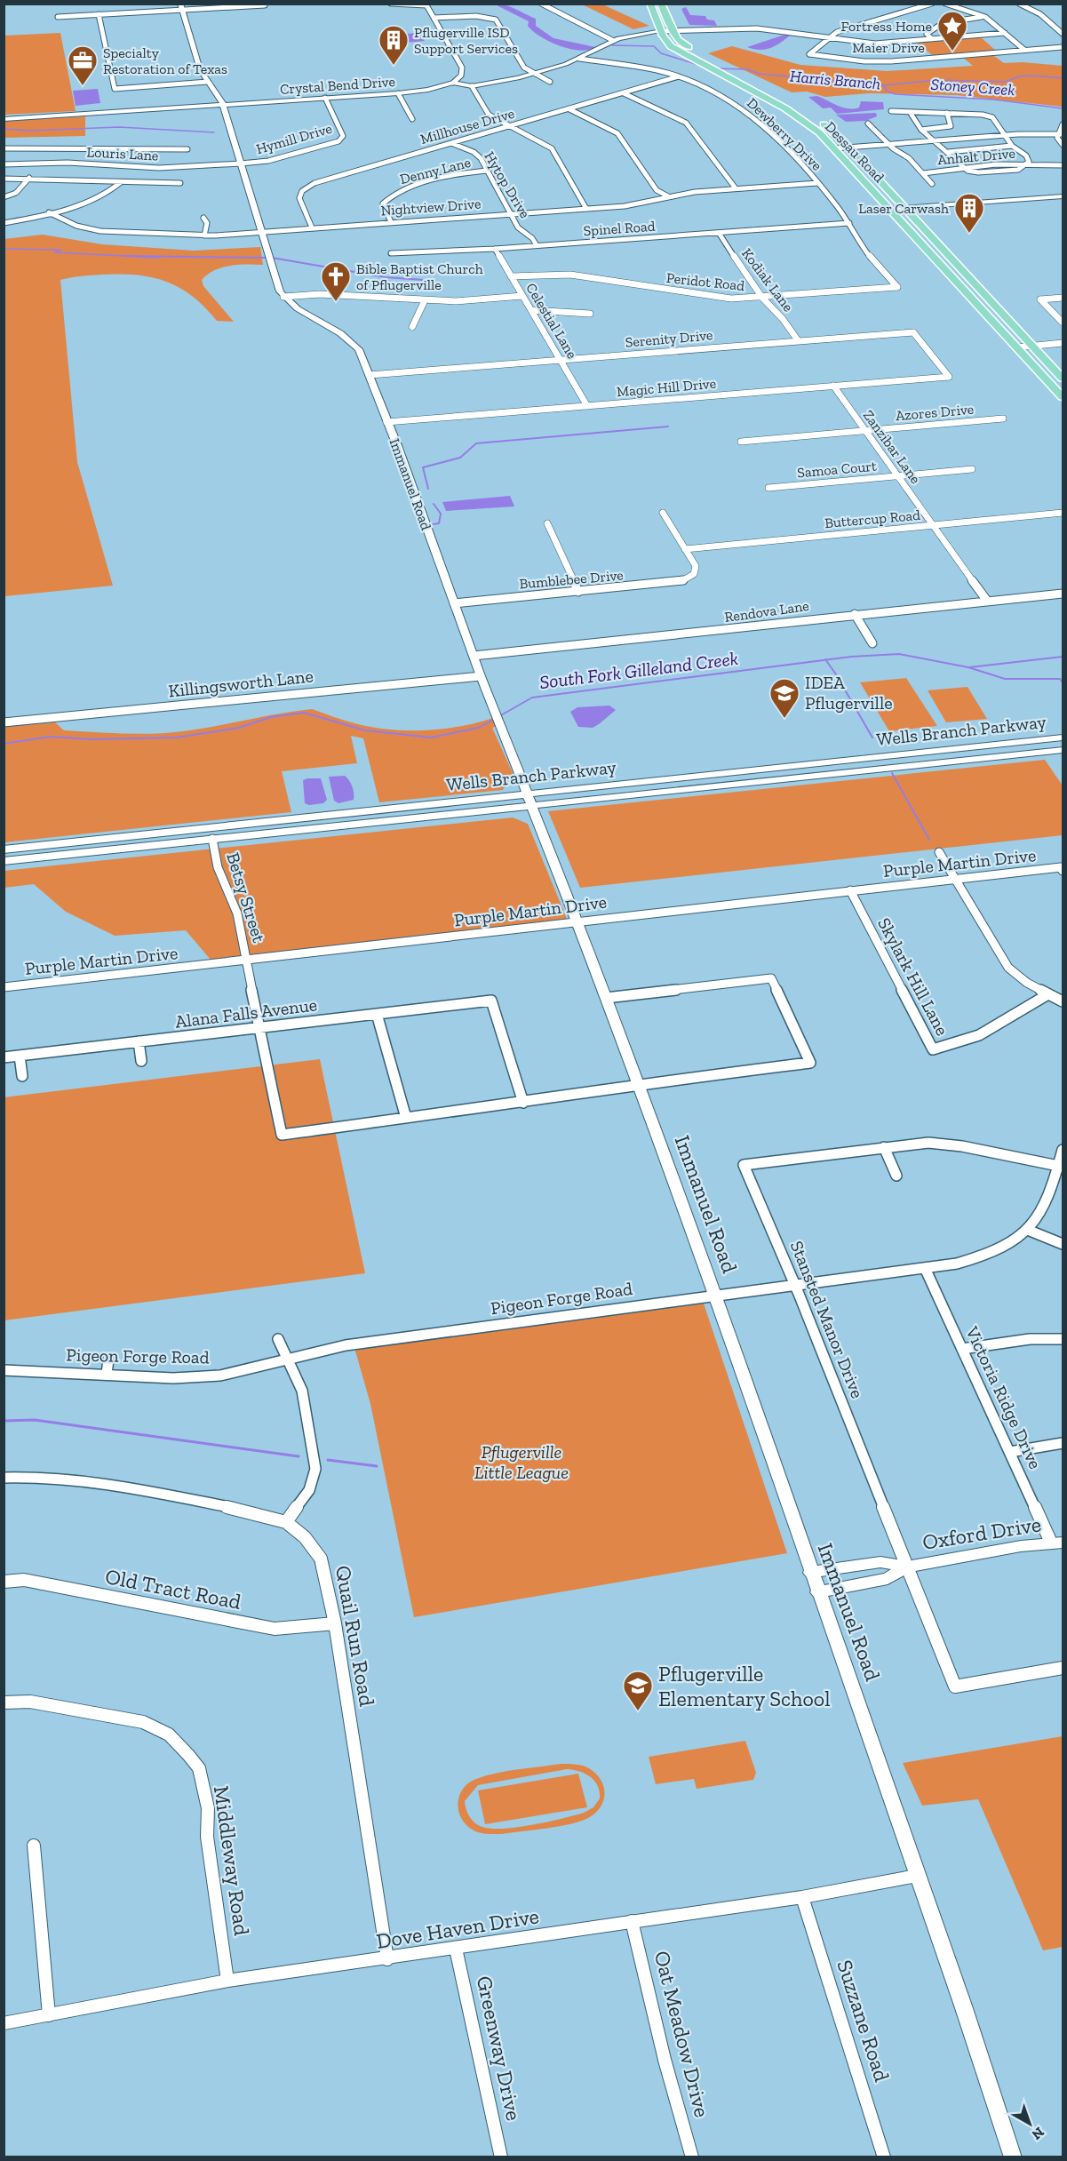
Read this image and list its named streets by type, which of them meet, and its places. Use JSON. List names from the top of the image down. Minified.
{"streets":{"main road":["Dessau Road"],"street":["Maier Drive","Crystal Bend Drive","Millhouse Drive","Dewberry Drive","Hymill Drive","Louris Lane","Anhalt Drive","Denny Lane","Hytop Drive","Nightview Drive","Spinel Road","Kodiak Lane","Peridot Road","Celestial Lane","Serenity Drive","Magic Hill Drive","Azores Drive","Zanzibar Lane","Samoa Court","Immanuel Road","Buttercup Road","Bumblebee Drive","Rendova Lane","Killingsworth Lane","Wells Branch Parkway","Purple Martin Drive","Betsy Street","Skylark Hill Lane","Alana Falls Avenue","Pigeon Forge Road","Stansted Manor Drive","Victoria Ridge Drive","Oxford Drive","Old Tract Road","Quail Run Road","Middleway Road","Dove Haven Drive","Suzzane Road","Oat Meadow Drive","Greenway Drive"]},"crossings":[["Crystal Bend Drive","Dewberry Drive"],["Crystal Bend Drive","Hymill Drive"],["Crystal Bend Drive","Dessau Road"],["Crystal Bend Drive","Immanuel Road"],["Millhouse Drive","Dewberry Drive"],["Millhouse Drive","Hytop Drive"],["Millhouse Drive","Nightview Drive"],["Dewberry Drive","Nightview Drive"],["Dewberry Drive","Spinel Road"],["Dewberry Drive","Peridot Road"],["Hymill Drive","Louris Lane"],["Hymill Drive","Immanuel Road"],["Louris Lane","Immanuel Road"],["Denny Lane","Hytop Drive"],["Denny Lane","Nightview Drive"],["Hytop Drive","Nightview Drive"],["Hytop Drive","Spinel Road"],["Nightview Drive","Immanuel Road"],["Spinel Road","Kodiak Lane"],["Spinel Road","Celestial Lane"],["Kodiak Lane","Peridot Road"],["Kodiak Lane","Serenity Drive"],["Peridot Road","Celestial Lane"],["Celestial Lane","Serenity Drive"],["Celestial Lane","Magic Hill Drive"],["Serenity Drive","Magic Hill Drive"],["Serenity Drive","Immanuel Road"],["Magic Hill Drive","Zanzibar Lane"],["Magic Hill Drive","Immanuel Road"],["Azores Drive","Zanzibar Lane"],["Zanzibar Lane","Samoa Court"],["Zanzibar Lane","Buttercup Road"],["Zanzibar Lane","Rendova Lane"],["Immanuel Road","Bumblebee Drive"],["Immanuel Road","Rendova Lane"],["Immanuel Road","Killingsworth Lane"],["Immanuel Road","Wells Branch Parkway"],["Immanuel Road","Purple Martin Drive"],["Immanuel Road","Pigeon Forge Road"],["Immanuel Road","Dove Haven Drive"],["Buttercup Road","Bumblebee Drive"],["Wells Branch Parkway","Betsy Street"],["Purple Martin Drive","Betsy Street"],["Purple Martin Drive","Skylark Hill Lane"],["Betsy Street","Alana Falls Avenue"],["Pigeon Forge Road","Stansted Manor Drive"],["Pigeon Forge Road","Victoria Ridge Drive"],["Stansted Manor Drive","Oxford Drive"],["Victoria Ridge Drive","Oxford Drive"],["Old Tract Road","Quail Run Road"],["Quail Run Road","Dove Haven Drive"],["Middleway Road","Dove Haven Drive"],["Dove Haven Drive","Suzzane Road"],["Dove Haven Drive","Oat Meadow Drive"],["Dove Haven Drive","Greenway Drive"]],"water":["Harris Branch","Stoney Creek","South Fork Gilleland Creek"],"parks":["Pflugerville Little League"],"places":{"place":["Fortress Home"],"building":["Pflugerville ISD Support Services","Laser Carwash"],"office":["Specialty Restoration of Texas"],"church":["Bible Baptist Church of Pflugerville"],"school or university":["IDEA Pflugerville","Pflugerville Elementary School"]},"north":"bottom right"}
